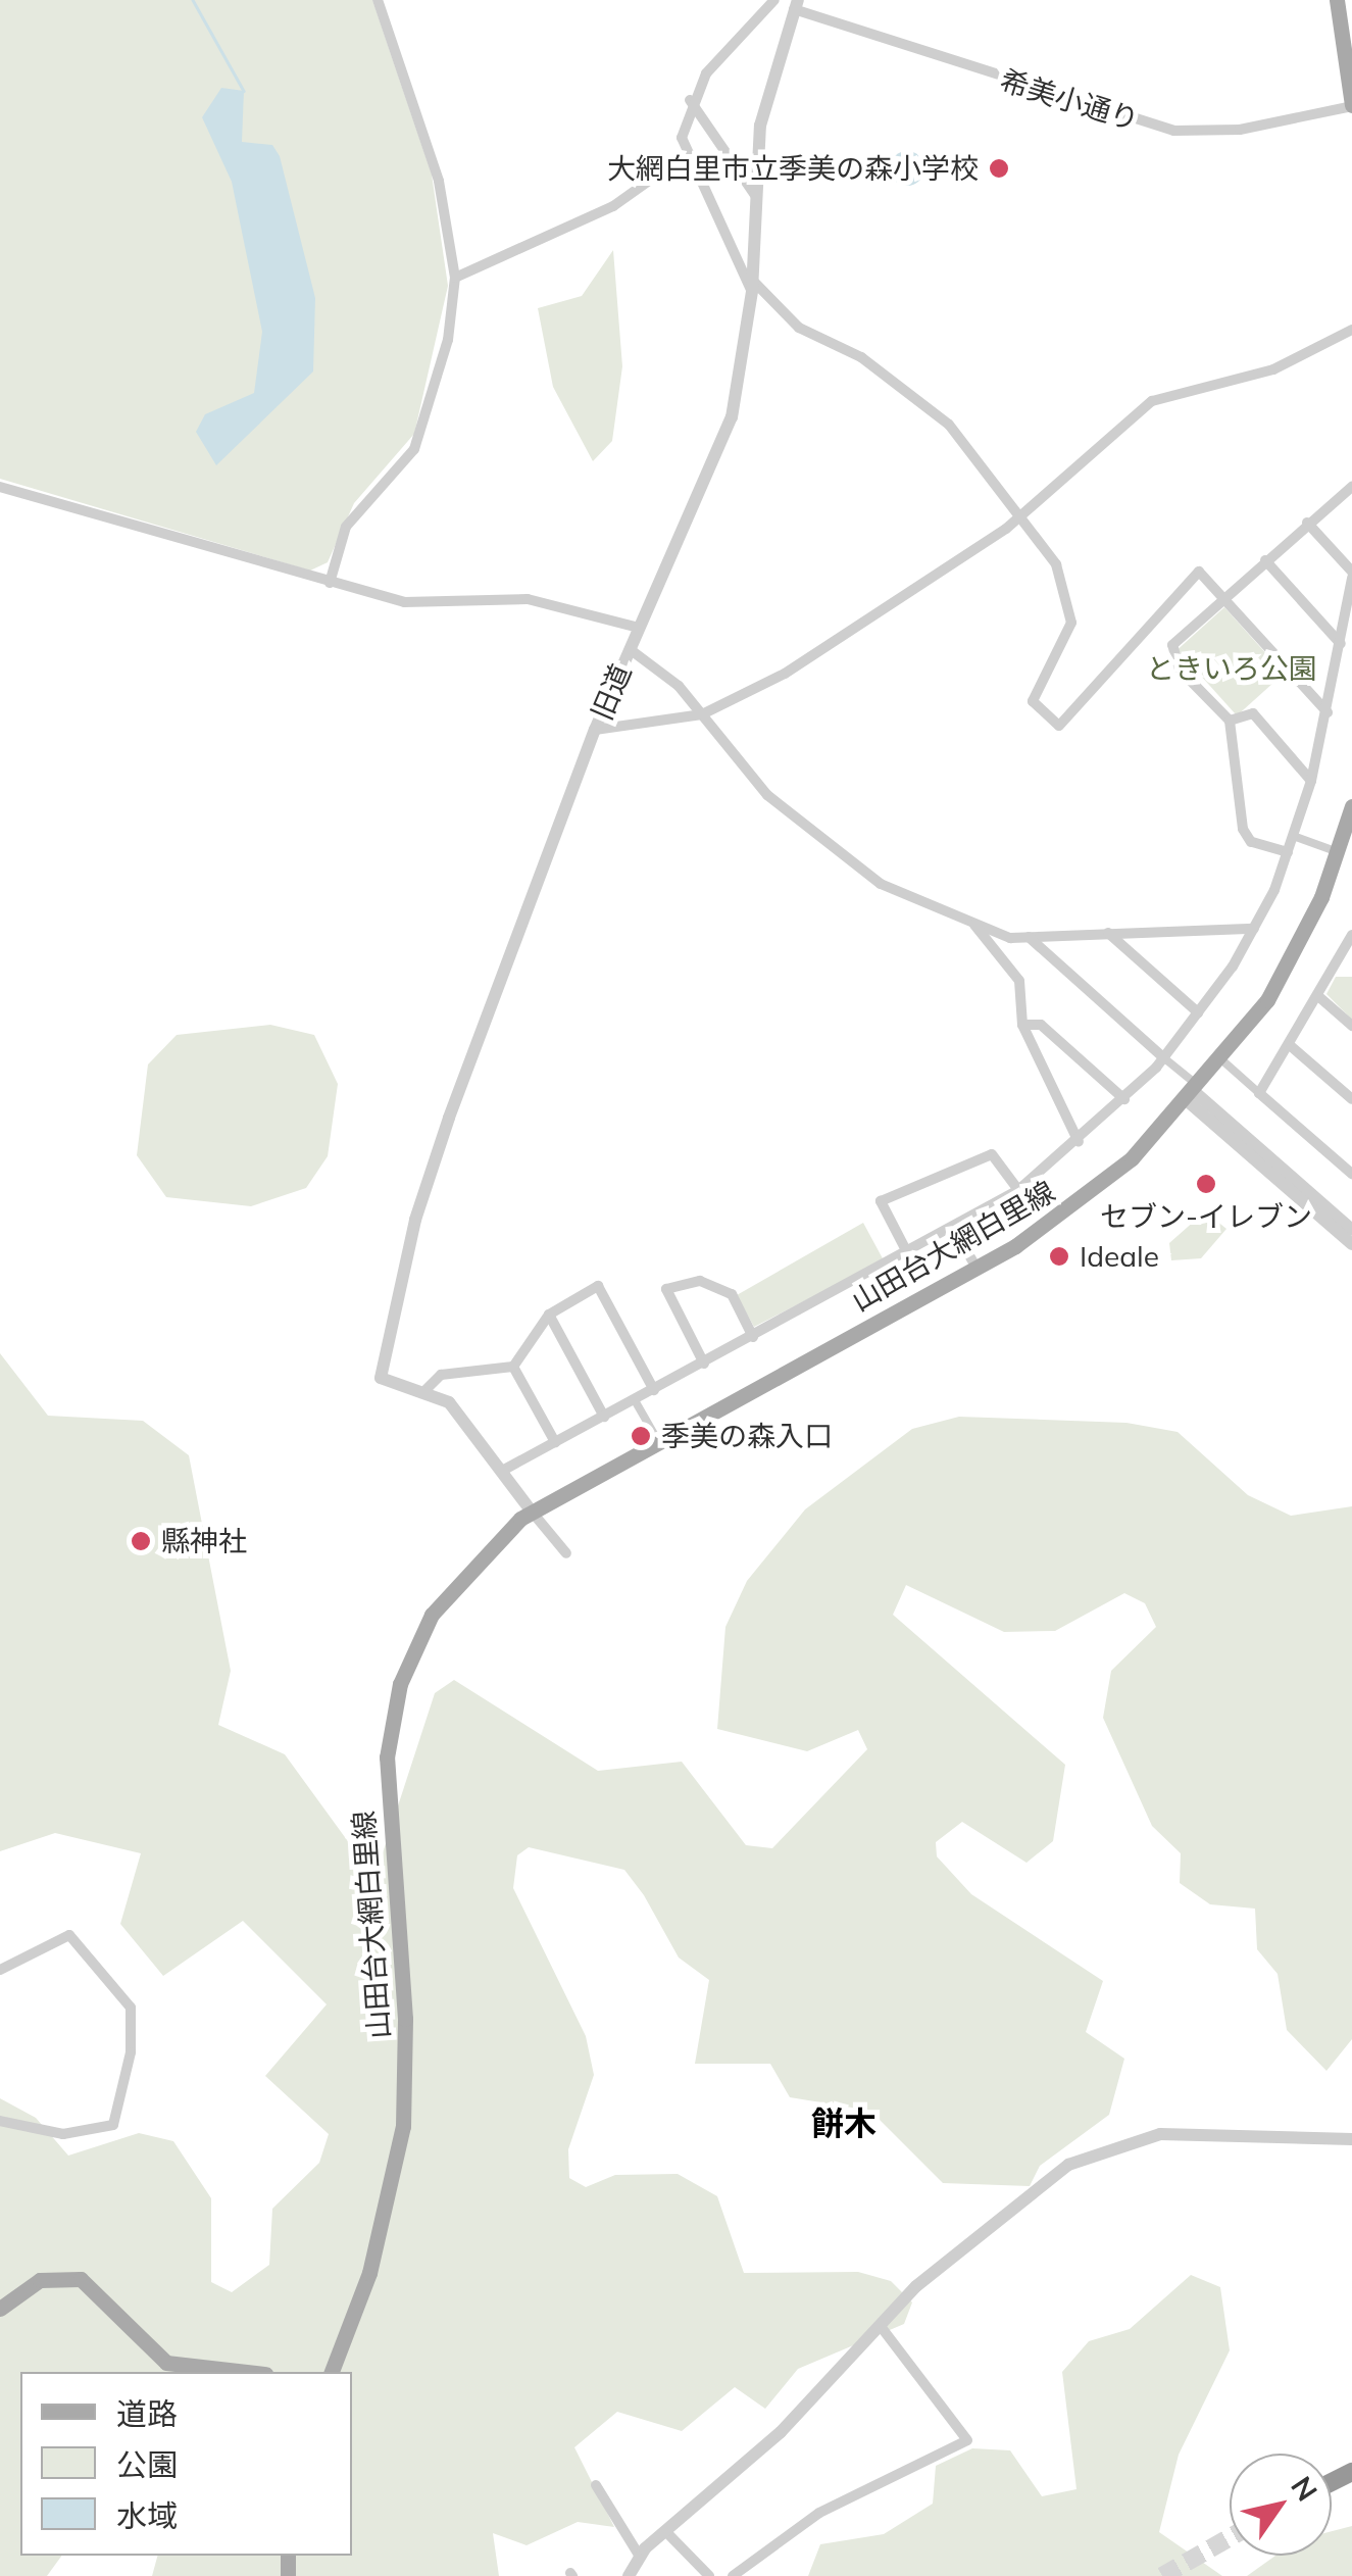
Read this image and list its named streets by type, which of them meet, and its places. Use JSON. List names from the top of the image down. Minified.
{"streets":{"main road":["山田台大網白里線"],"street":["希美小通り","旧道"]},"crossings":[["希美小通り","旧道"]],"districts":["餅木"],"parks":["ときいろ公園"],"places":["大網白里市立季美の森小学校","セブン-イレブン","Ideale","季美の森入口","縣神社"],"legend":["道路","公園","水域"],"north":"top right"}
